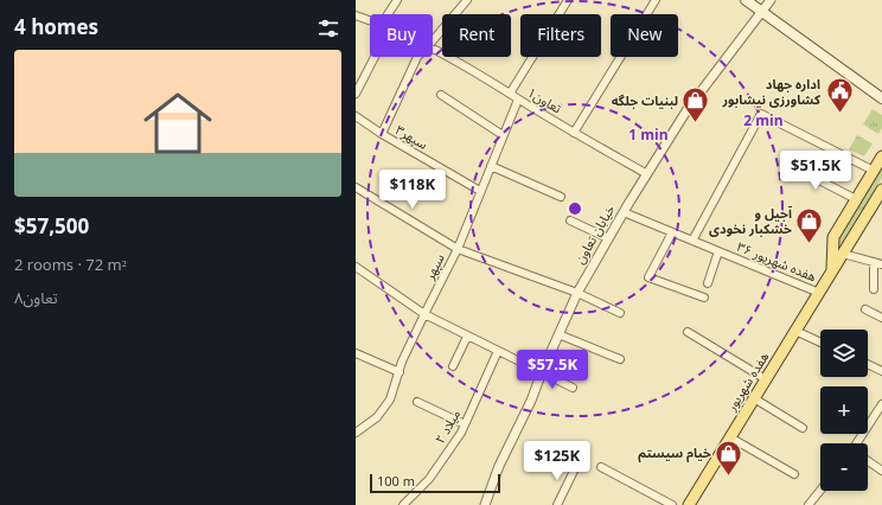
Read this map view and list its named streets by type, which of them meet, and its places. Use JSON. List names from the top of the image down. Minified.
{"streets":{"main road":["هفده شهریور"],"street":["تعاون۱","سپهر۳","خیابان تعاون","هفده شهریور ۳۶","سپهر","میلاد ۲"]},"crossings":[["تعاون۱","خیابان تعاون"],["تعاون۱","سپهر"],["سپهر۳","سپهر"],["خیابان تعاون","هفده شهریور ۳۶"],["هفده شهریور ۳۶","هفده شهریور"]],"places":{"public building":["اداره جهاد کشاورزی نیشابور"],"shop":["لبنیات جلگه","آجیل و خشکبار نخودی","خیام سیستم"]},"scale_bar":"100 m","page":{"heading":"4 homes","chip":["Buy","Rent","Filters","New"],"list":[{"name":"$57,500","note":"2 rooms · 72 m² · تعاون۸"}],"price":["$51.5K","$118K","$57.5K","$125K"],"map_buttons":["+","−"],"scale":"100 m"},"rings":["2 min","1 min"]}
